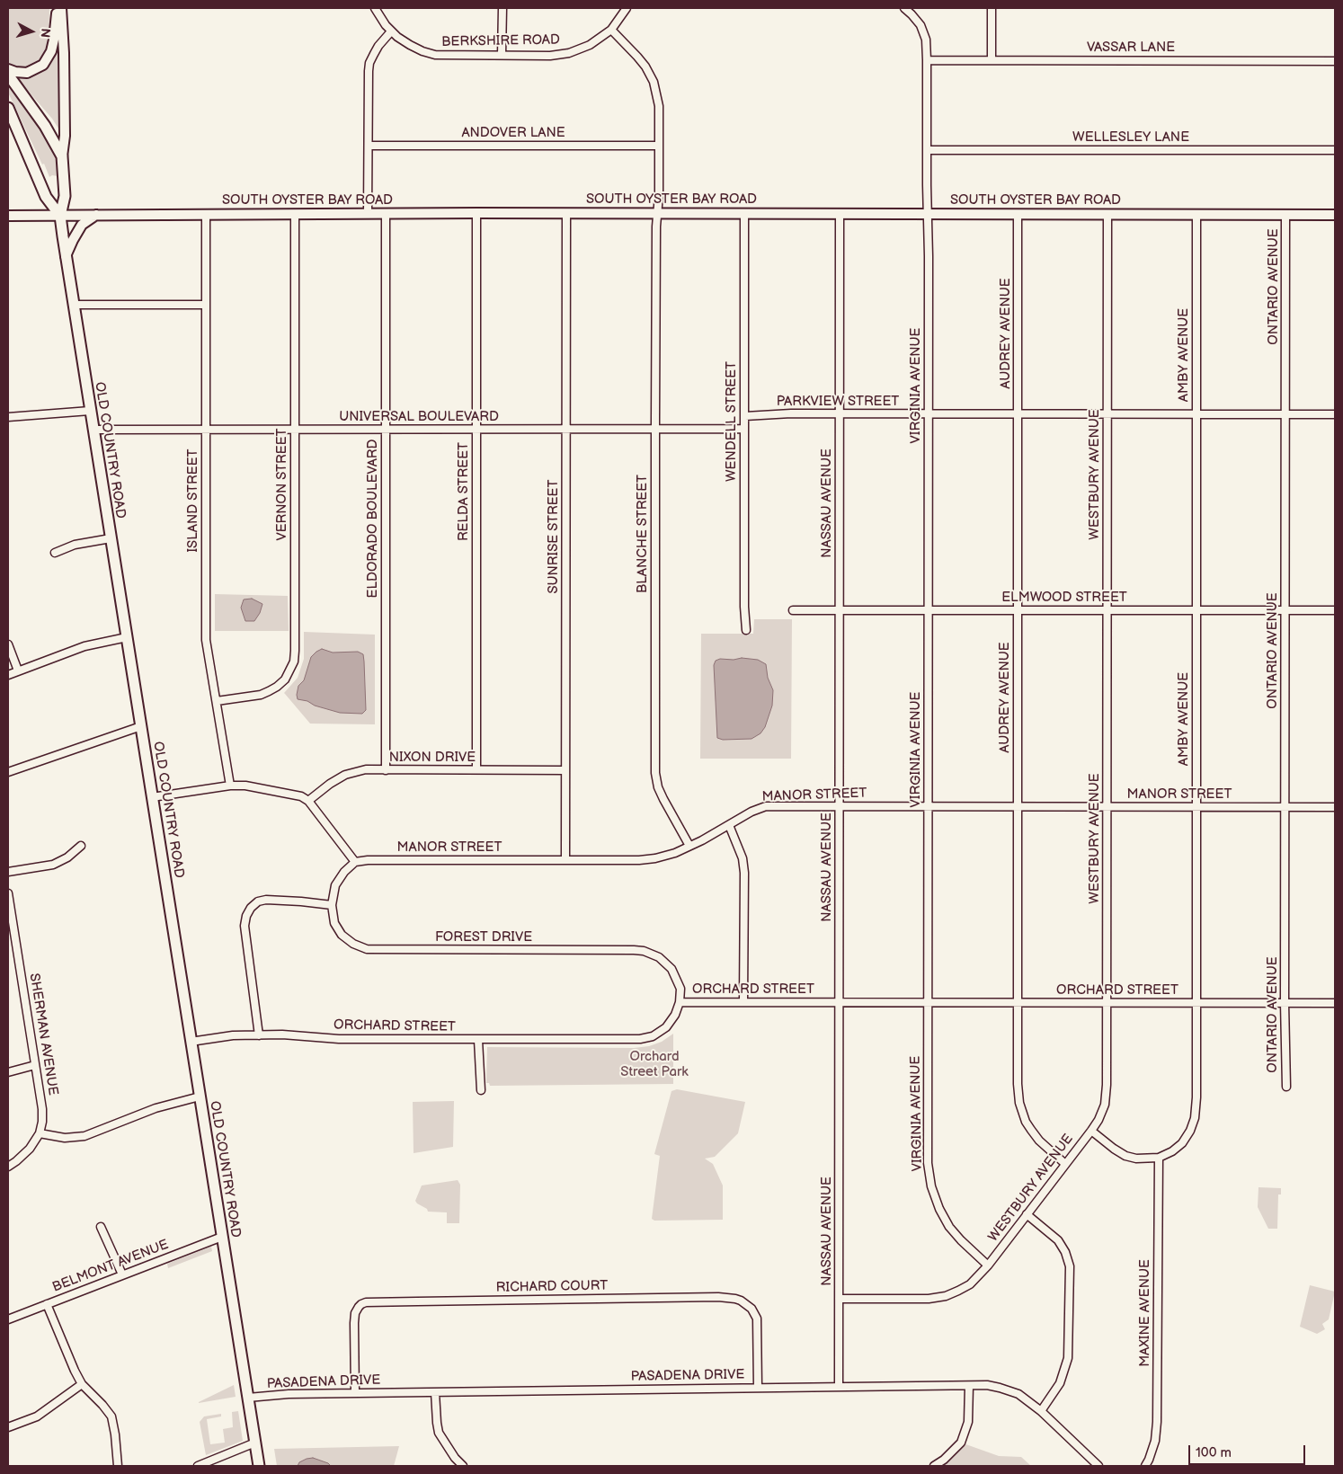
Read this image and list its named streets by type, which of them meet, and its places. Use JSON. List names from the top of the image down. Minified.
{"streets":{"main road":["SOUTH OYSTER BAY ROAD","OLD COUNTRY ROAD"],"street":["BERKSHIRE ROAD","VASSAR LANE","ANDOVER LANE","WELLESLEY LANE","ONTARIO AVENUE","AUDREY AVENUE","AMBY AVENUE","VIRGINIA AVENUE","PARKVIEW STREET","UNIVERSAL BOULEVARD","WENDELL STREET","WESTBURY AVENUE","VERNON STREET","RELDA STREET","ISLAND STREET","NASSAU AVENUE","ELDORADO BOULEVARD","BLANCHE STREET","SUNRISE STREET","ELMWOOD STREET","NIXON DRIVE","MANOR STREET","FOREST DRIVE","ORCHARD STREET","SHERMAN AVENUE","BELMONT AVENUE","RICHARD COURT","MAXINE AVENUE","PASADENA DRIVE"]},"crossings":[["BERKSHIRE ROAD","BLANCHE STREET"],["VASSAR LANE","VIRGINIA AVENUE"],["ANDOVER LANE","BLANCHE STREET"],["WELLESLEY LANE","VIRGINIA AVENUE"],["SOUTH OYSTER BAY ROAD","ONTARIO AVENUE"],["SOUTH OYSTER BAY ROAD","AUDREY AVENUE"],["SOUTH OYSTER BAY ROAD","AMBY AVENUE"],["SOUTH OYSTER BAY ROAD","VIRGINIA AVENUE"],["SOUTH OYSTER BAY ROAD","WENDELL STREET"],["SOUTH OYSTER BAY ROAD","OLD COUNTRY ROAD"],["SOUTH OYSTER BAY ROAD","WESTBURY AVENUE"],["SOUTH OYSTER BAY ROAD","VERNON STREET"],["SOUTH OYSTER BAY ROAD","RELDA STREET"],["SOUTH OYSTER BAY ROAD","ISLAND STREET"],["SOUTH OYSTER BAY ROAD","NASSAU AVENUE"],["SOUTH OYSTER BAY ROAD","ELDORADO BOULEVARD"],["SOUTH OYSTER BAY ROAD","BLANCHE STREET"],["SOUTH OYSTER BAY ROAD","SUNRISE STREET"],["ONTARIO AVENUE","PARKVIEW STREET"],["ONTARIO AVENUE","ELMWOOD STREET"],["ONTARIO AVENUE","MANOR STREET"],["ONTARIO AVENUE","ORCHARD STREET"],["AUDREY AVENUE","PARKVIEW STREET"],["AUDREY AVENUE","WESTBURY AVENUE"],["AUDREY AVENUE","ELMWOOD STREET"],["AUDREY AVENUE","MANOR STREET"],["AUDREY AVENUE","ORCHARD STREET"],["AMBY AVENUE","PARKVIEW STREET"],["AMBY AVENUE","WESTBURY AVENUE"],["AMBY AVENUE","ELMWOOD STREET"],["AMBY AVENUE","MANOR STREET"],["AMBY AVENUE","ORCHARD STREET"],["AMBY AVENUE","MAXINE AVENUE"],["VIRGINIA AVENUE","PARKVIEW STREET"],["VIRGINIA AVENUE","WESTBURY AVENUE"],["VIRGINIA AVENUE","ELMWOOD STREET"],["VIRGINIA AVENUE","MANOR STREET"],["VIRGINIA AVENUE","ORCHARD STREET"],["PARKVIEW STREET","WENDELL STREET"],["PARKVIEW STREET","WESTBURY AVENUE"],["PARKVIEW STREET","NASSAU AVENUE"],["UNIVERSAL BOULEVARD","WENDELL STREET"],["UNIVERSAL BOULEVARD","OLD COUNTRY ROAD"],["UNIVERSAL BOULEVARD","VERNON STREET"],["UNIVERSAL BOULEVARD","RELDA STREET"],["UNIVERSAL BOULEVARD","ISLAND STREET"],["UNIVERSAL BOULEVARD","ELDORADO BOULEVARD"],["UNIVERSAL BOULEVARD","BLANCHE STREET"],["UNIVERSAL BOULEVARD","SUNRISE STREET"],["OLD COUNTRY ROAD","ORCHARD STREET"],["OLD COUNTRY ROAD","BELMONT AVENUE"],["OLD COUNTRY ROAD","PASADENA DRIVE"],["WESTBURY AVENUE","NASSAU AVENUE"],["WESTBURY AVENUE","ELMWOOD STREET"],["WESTBURY AVENUE","MANOR STREET"],["WESTBURY AVENUE","ORCHARD STREET"],["VERNON STREET","ISLAND STREET"],["RELDA STREET","NIXON DRIVE"],["NASSAU AVENUE","ELMWOOD STREET"],["NASSAU AVENUE","MANOR STREET"],["NASSAU AVENUE","ORCHARD STREET"],["NASSAU AVENUE","PASADENA DRIVE"],["ELDORADO BOULEVARD","NIXON DRIVE"],["BLANCHE STREET","MANOR STREET"],["SUNRISE STREET","NIXON DRIVE"],["SUNRISE STREET","MANOR STREET"],["MANOR STREET","FOREST DRIVE"],["FOREST DRIVE","ORCHARD STREET"],["RICHARD COURT","PASADENA DRIVE"]],"parks":["Orchard Street Park"],"scale_bar":"100 m","north":"right"}
